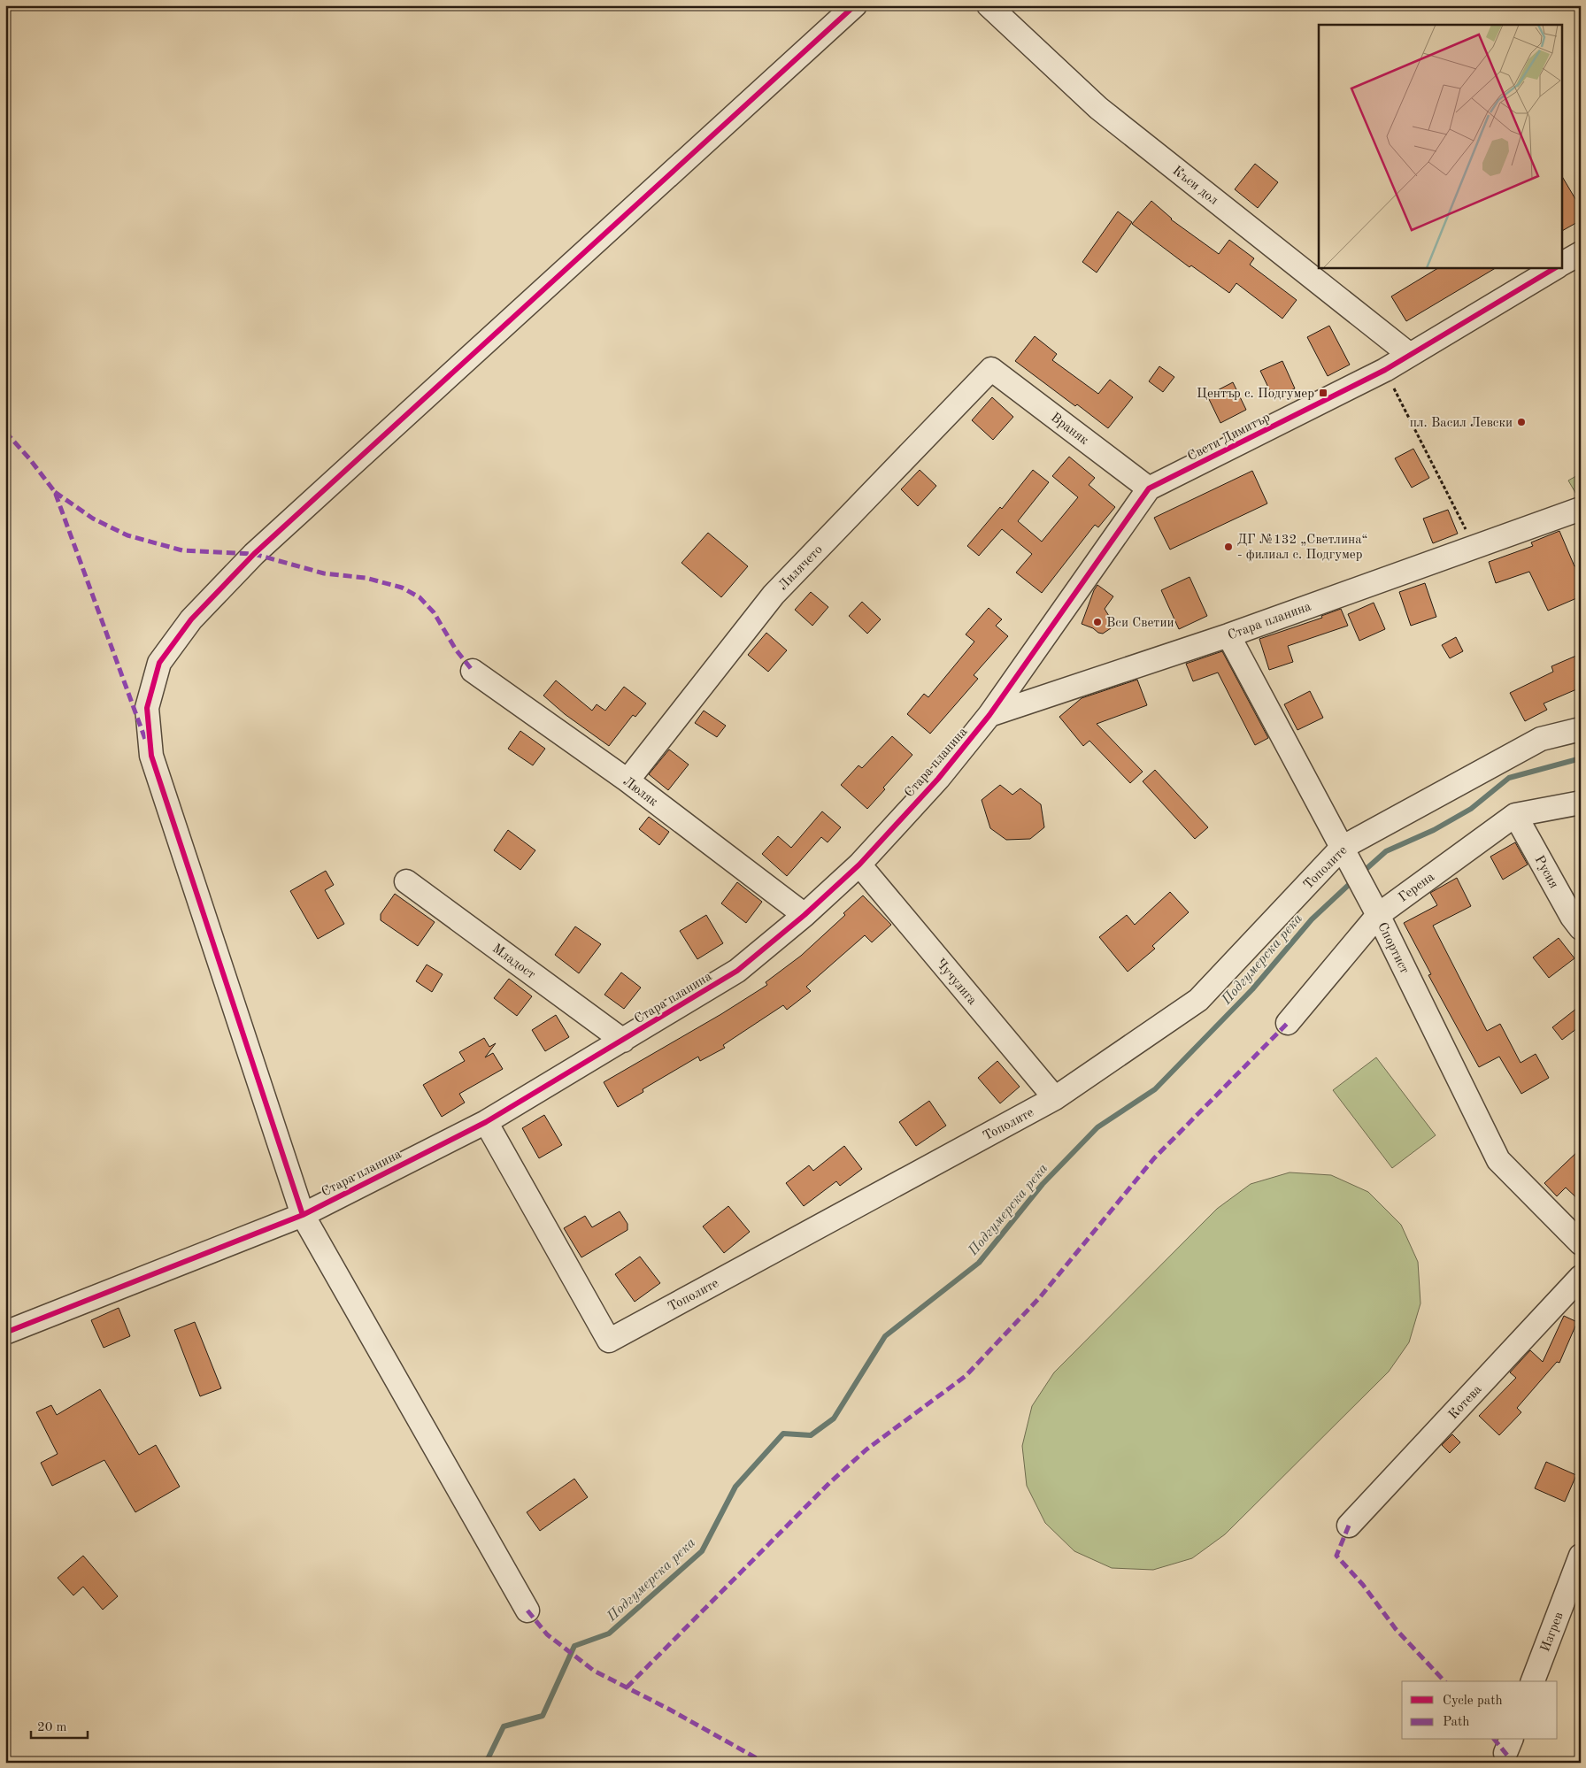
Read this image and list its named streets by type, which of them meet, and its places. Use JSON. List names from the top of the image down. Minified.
{"streets":{"street":["Къси дол","Враняк","Свети Димитър","Лилячето","Стара планина","Люляк","Тополите","Русия","Герена","Спортист","Младост","Чучулига","Котева","Изгрев"]},"crossings":[["Къси дол","Свети Димитър"],["Враняк","Свети Димитър"],["Враняк","Лилячето"],["Свети Димитър","Стара планина"],["Лилячето","Люляк"],["Стара планина","Люляк"],["Стара планина","Тополите"],["Стара планина","Спортист"],["Стара планина","Младост"],["Стара планина","Чучулига"],["Тополите","Спортист"],["Тополите","Чучулига"],["Русия","Герена"],["Герена","Спортист"]],"water":["Подгумерска река"],"places":{"transit":["Център с. Подгумер"],"other":["пл. Васил Левски","ДГ №132 „Светлина“ - филиал с. Подгумер","Вси Светии"]},"legend":["Cycle path","Path"],"scale_bar":"20 m"}
